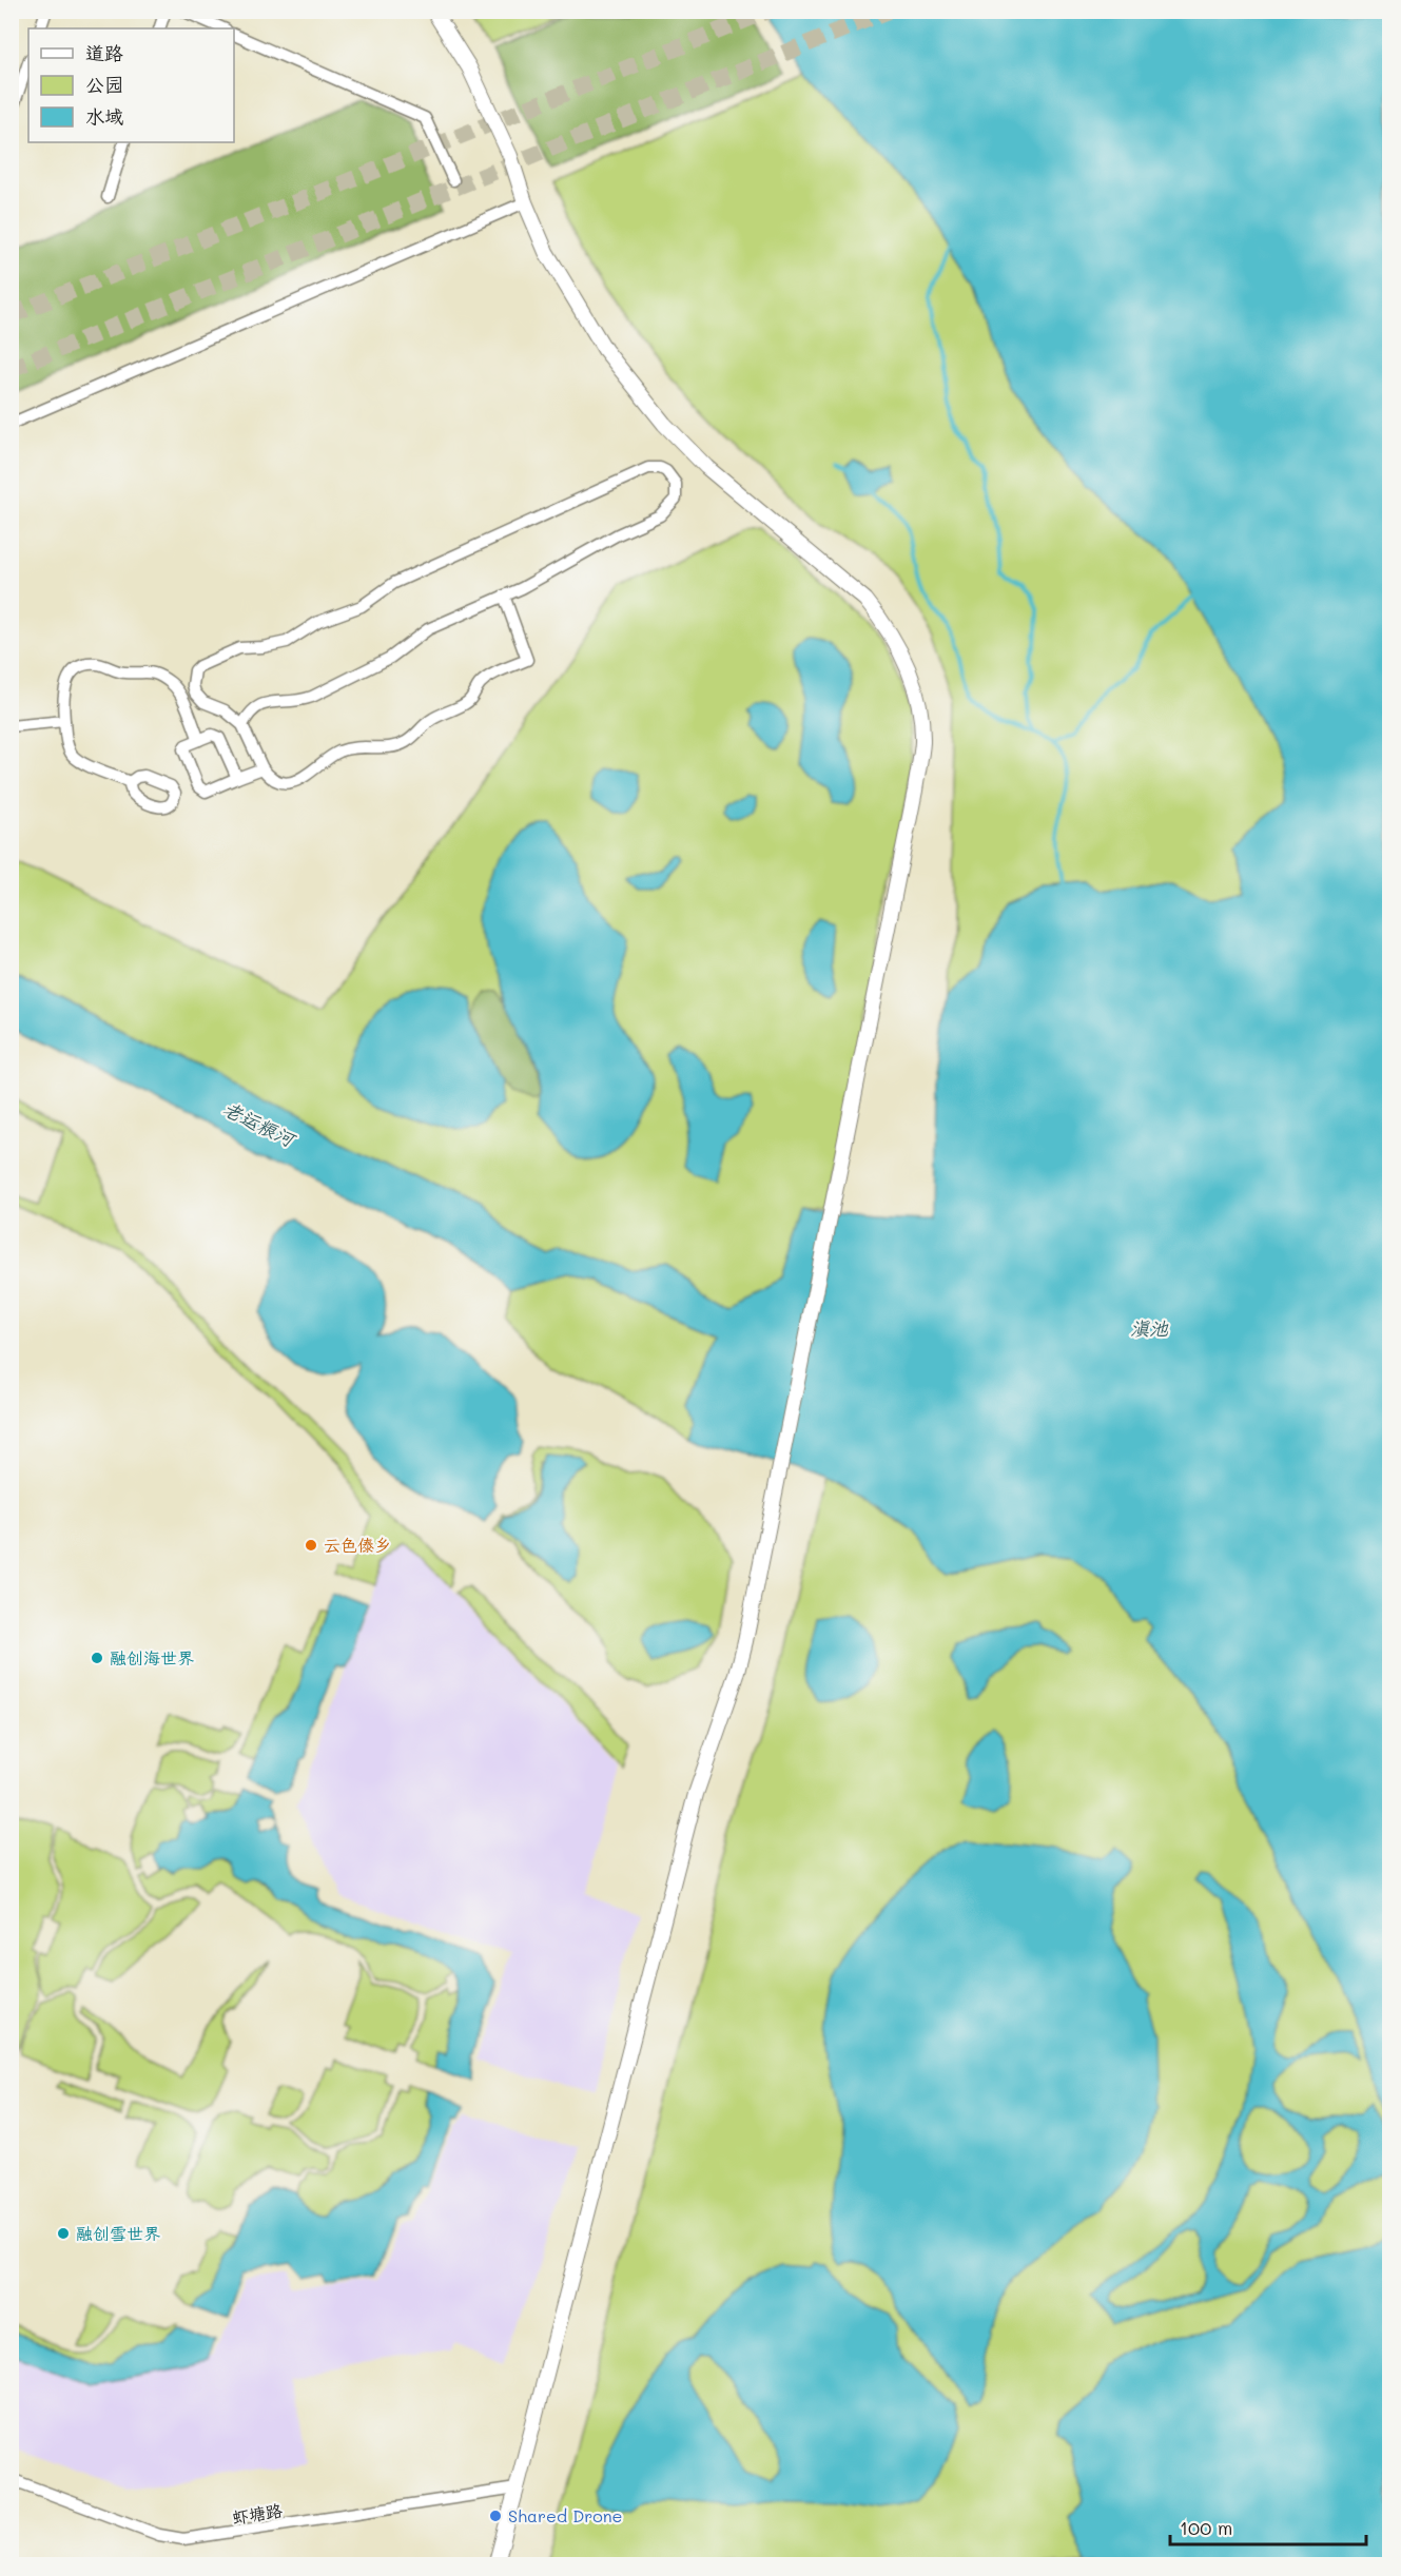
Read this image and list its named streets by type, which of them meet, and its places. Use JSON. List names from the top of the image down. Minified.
{"streets":{"street":["虾塘路"]},"water":["老运粮河","滇池"],"places":["云色傣乡","融创海世界","融创雪世界","Shared Drone"],"legend":["道路","公园","水域"],"scale_bar":"100 m"}
